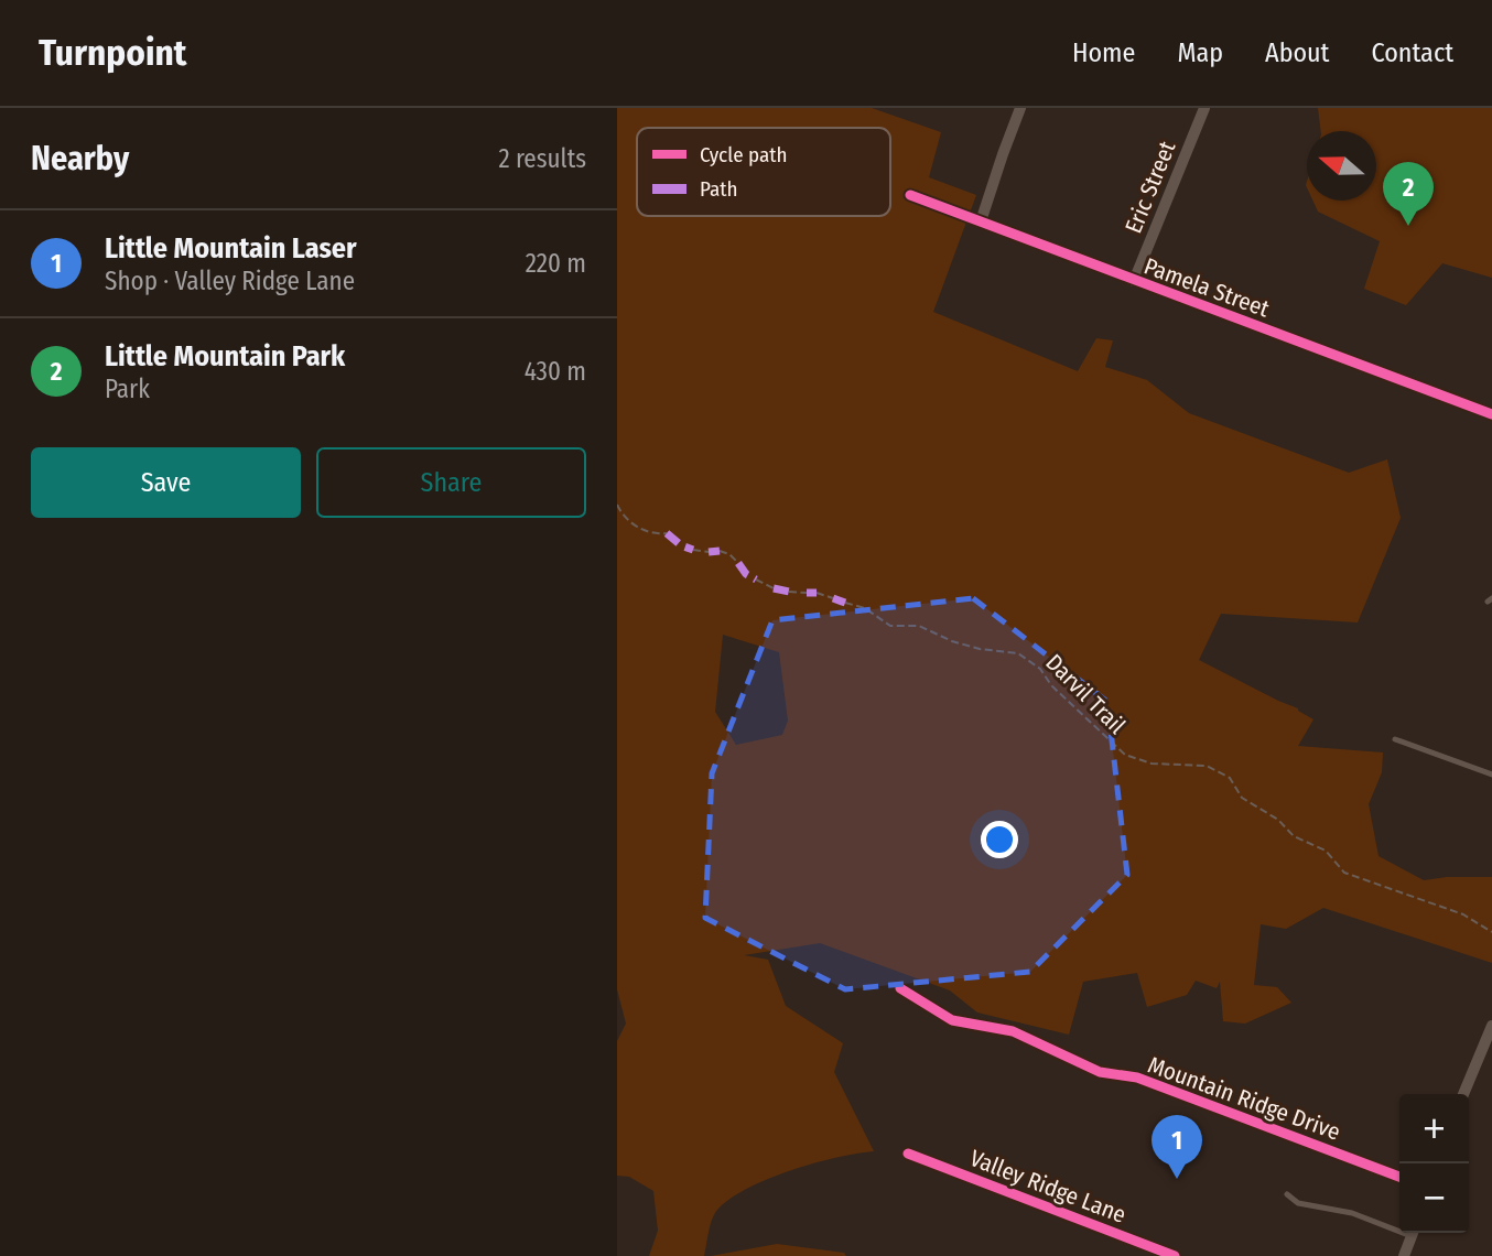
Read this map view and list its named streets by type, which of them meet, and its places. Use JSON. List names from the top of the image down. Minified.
{"streets":{"street":["Eric Street","Pamela Street","Mountain Ridge Drive","Valley Ridge Lane"],"path":["Darvil Trail"]},"crossings":[["Eric Street","Pamela Street"]],"legend":["Cycle path","Path"],"north":"left","page":{"header":"Turnpoint","nav":["Home","Map","About","Contact"],"heading":["Nearby","2 results"],"pins":["2","1"],"list":[{"mark":"1","name":"Little Mountain Laser","note":"Shop · Valley Ridge Lane","value":"220 m"},{"mark":"2","name":"Little Mountain Park","note":"Park","value":"430 m"}],"buttons":["Save","Share"],"map_buttons":["+","−"]}}
